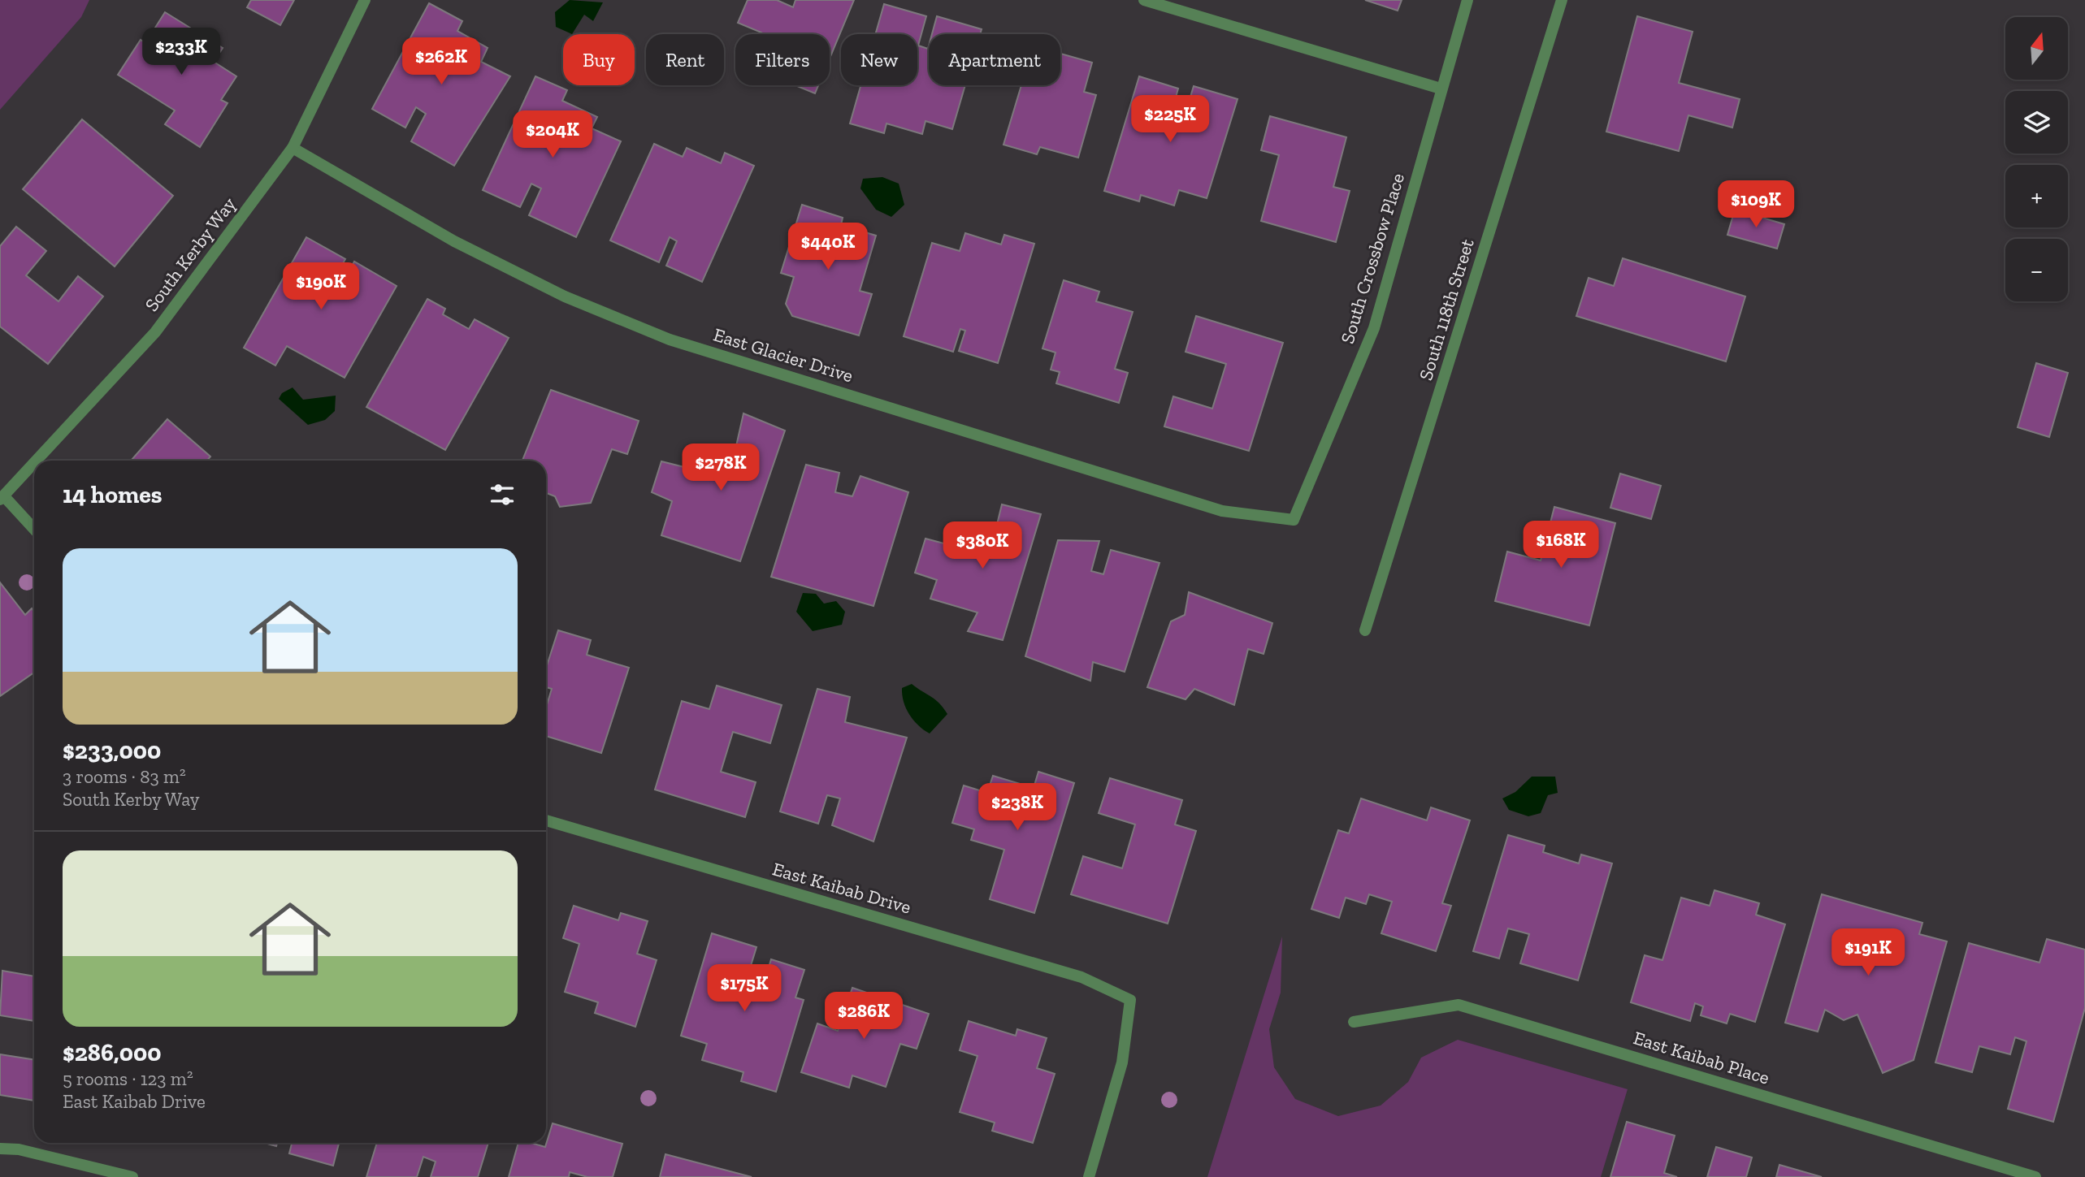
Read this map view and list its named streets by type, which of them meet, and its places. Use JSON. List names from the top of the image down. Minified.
{"streets":{"street":["South Kerby Way","South Crossbow Place","South 118th Street","East Glacier Drive","East Kaibab Drive","East Kaibab Place"]},"crossings":[["South Kerby Way","East Glacier Drive"],["South Crossbow Place","East Glacier Drive"]],"north":"top","page":{"map_buttons":["+","−"],"price":["$233K","$262K","$225K","$204K","$109K","$440K","$190K","$278K","$168K","$380K","$238K","$191K","$175K","$286K"],"chip":["Buy","Rent","Filters","New","Apartment"],"heading":"14 homes","list":[{"name":"$233,000","note":"3 rooms · 83 m² · South Kerby Way"},{"name":"$286,000","note":"5 rooms · 123 m² · East Kaibab Drive"}]}}
